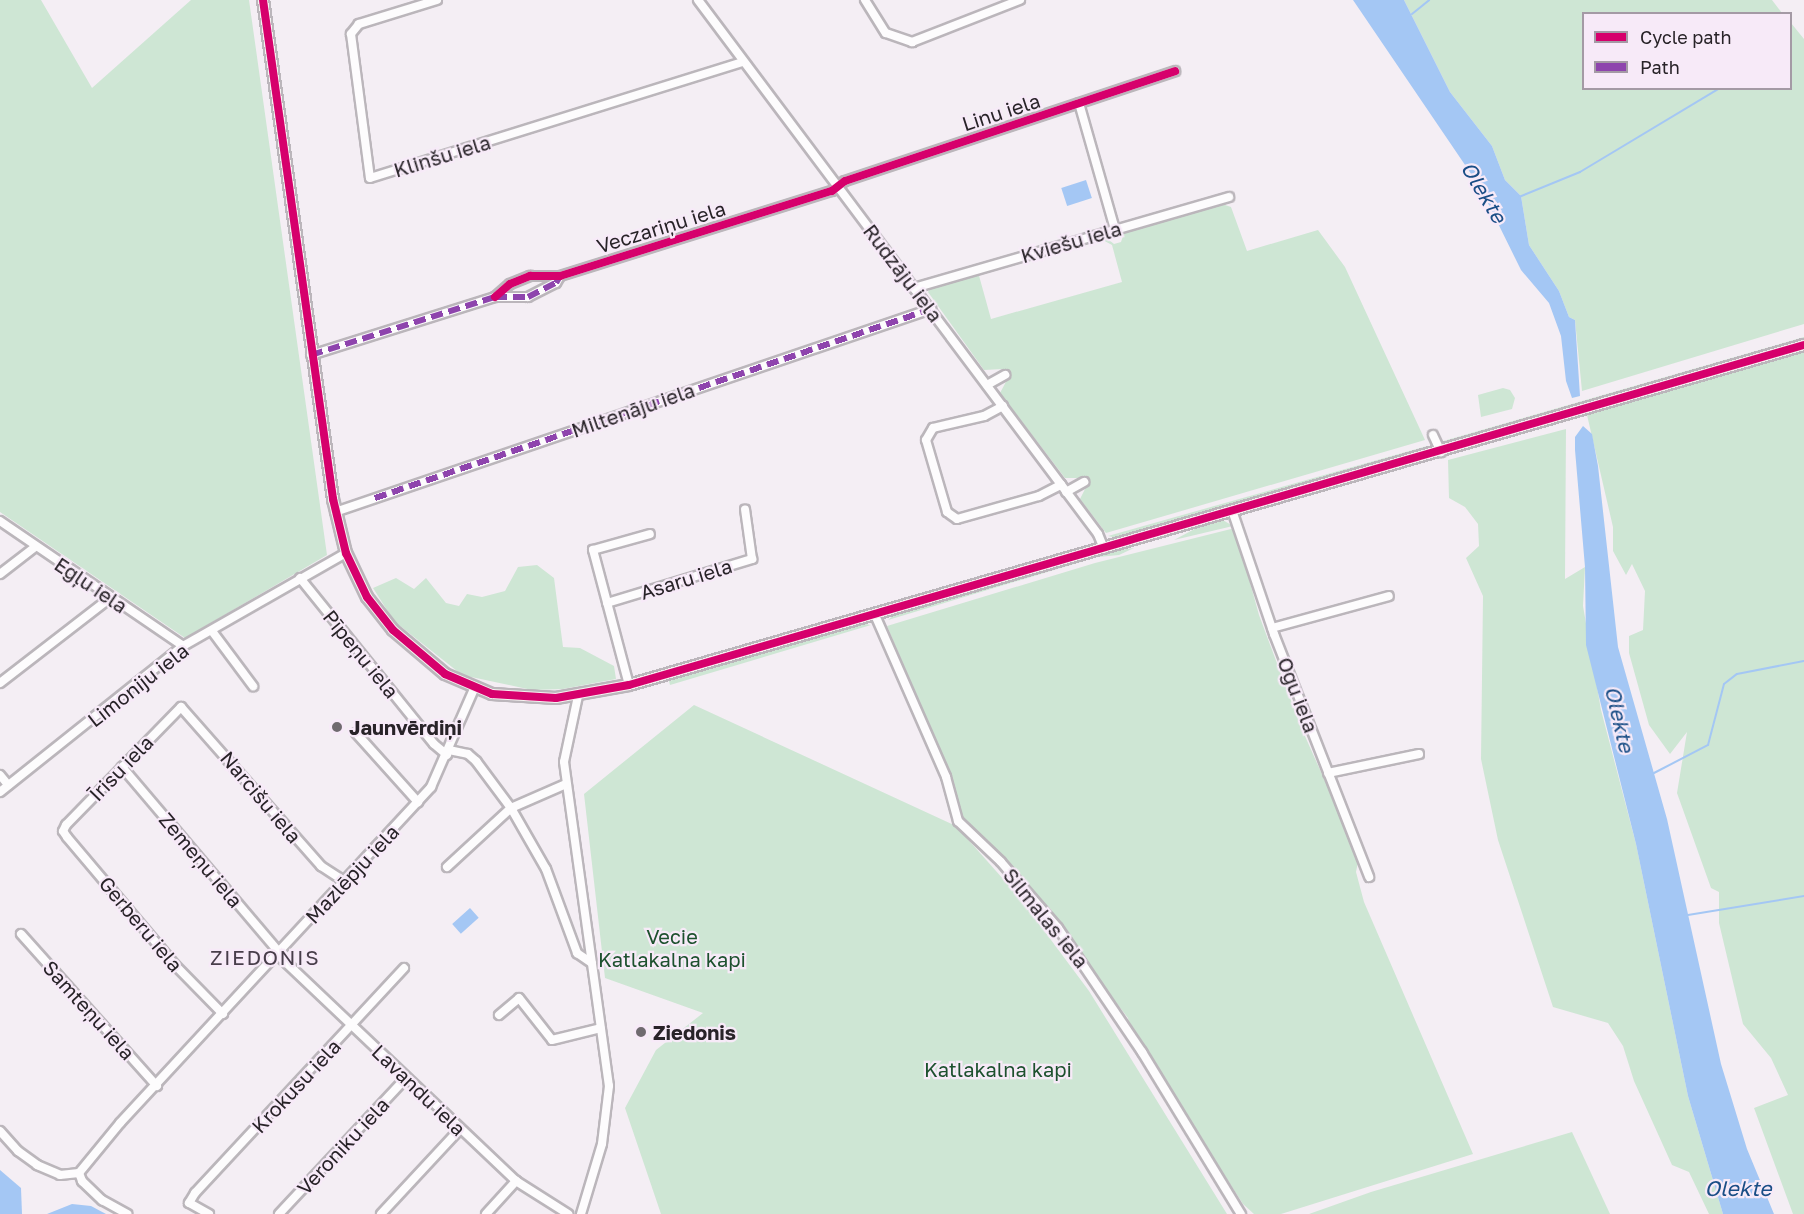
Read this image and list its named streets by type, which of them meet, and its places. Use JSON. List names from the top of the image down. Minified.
{"streets":{"street":["Linu iela","Klinšu iela","Veczariņu iela","Kviešu iela","Rudzāju iela","Miltenāju iela","Asaru iela","Egļu iela","Pīpeņu iela","Limoniju iela","Ogu iela","Īrisu iela","Narcišu iela","Zemeņu iela","Mazlēpju iela","Silmalas iela","Gerberu iela","Samteņu iela","Krokusu iela","Lavandu iela","Veroniku iela"]},"crossings":[["Linu iela","Veczariņu iela"],["Linu iela","Rudzāju iela"],["Klinšu iela","Rudzāju iela"],["Veczariņu iela","Rudzāju iela"],["Kviešu iela","Rudzāju iela"],["Rudzāju iela","Miltenāju iela"],["Egļu iela","Limoniju iela"],["Pīpeņu iela","Limoniju iela"],["Pīpeņu iela","Mazlēpju iela"],["Īrisu iela","Narcišu iela"],["Īrisu iela","Zemeņu iela"],["Īrisu iela","Gerberu iela"],["Narcišu iela","Mazlēpju iela"],["Zemeņu iela","Mazlēpju iela"],["Zemeņu iela","Lavandu iela"],["Mazlēpju iela","Gerberu iela"],["Mazlēpju iela","Samteņu iela"],["Mazlēpju iela","Lavandu iela"],["Krokusu iela","Lavandu iela"],["Lavandu iela","Veroniku iela"]],"districts":["ZIEDONIS"],"water":["Olekte"],"parks":["Vecie Katlakalna kapi","Katlakalna kapi"],"places":["Jaunvērdiņi","Ziedonis"],"legend":["Cycle path","Path"]}
